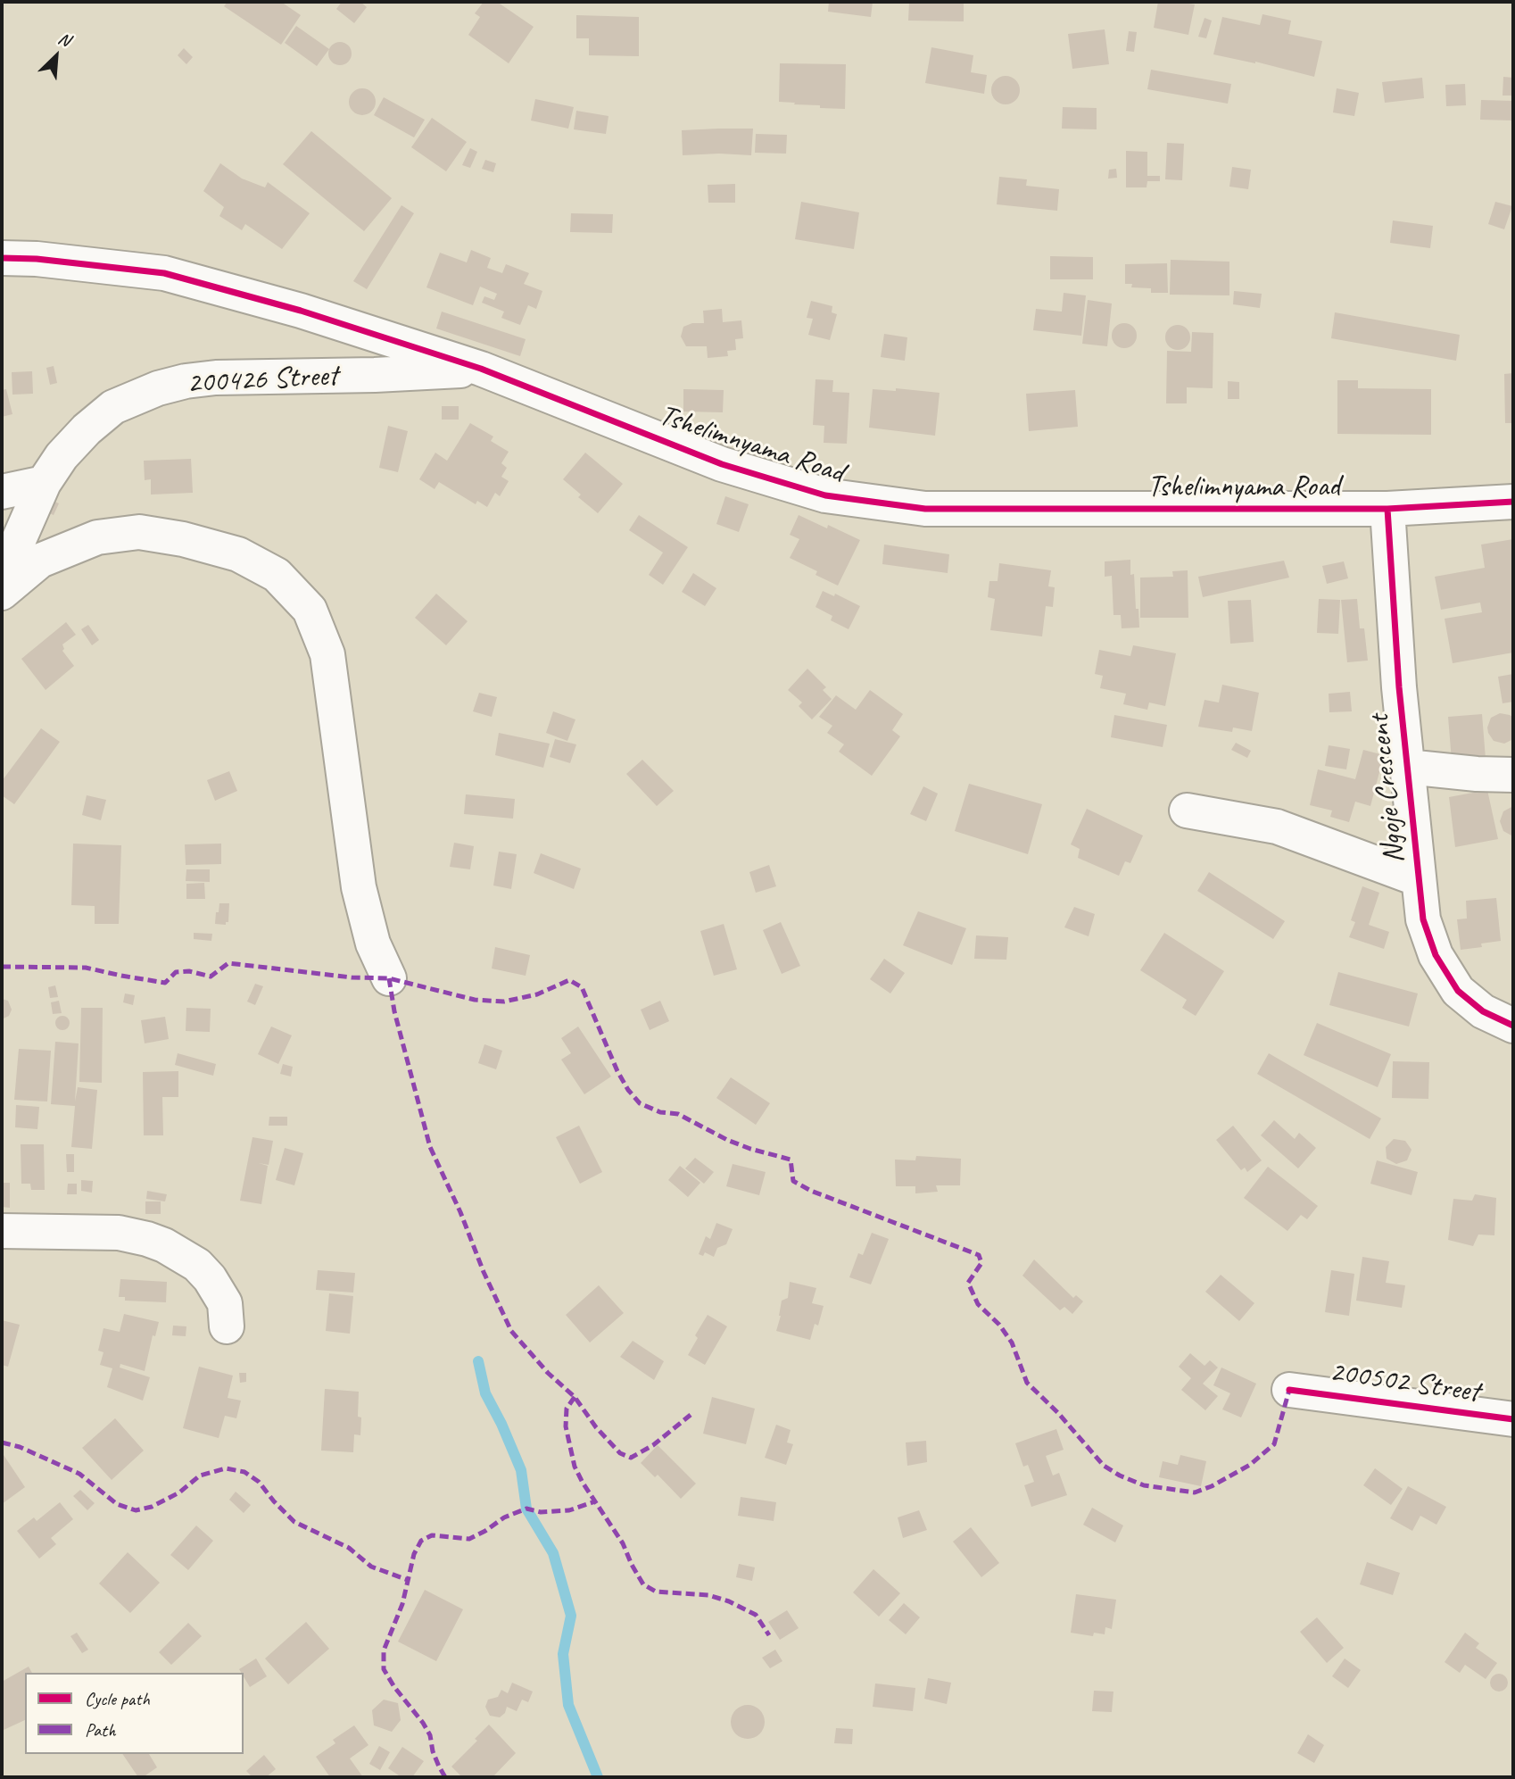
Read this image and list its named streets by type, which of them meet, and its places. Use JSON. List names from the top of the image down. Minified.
{"streets":{"street":["200426 Street","Tshelimnyama Road","Ngoje Crescent","200502 Street"]},"crossings":[["200426 Street","Tshelimnyama Road"],["Tshelimnyama Road","Ngoje Crescent"]],"legend":["Cycle path","Path"],"north":"top right"}
